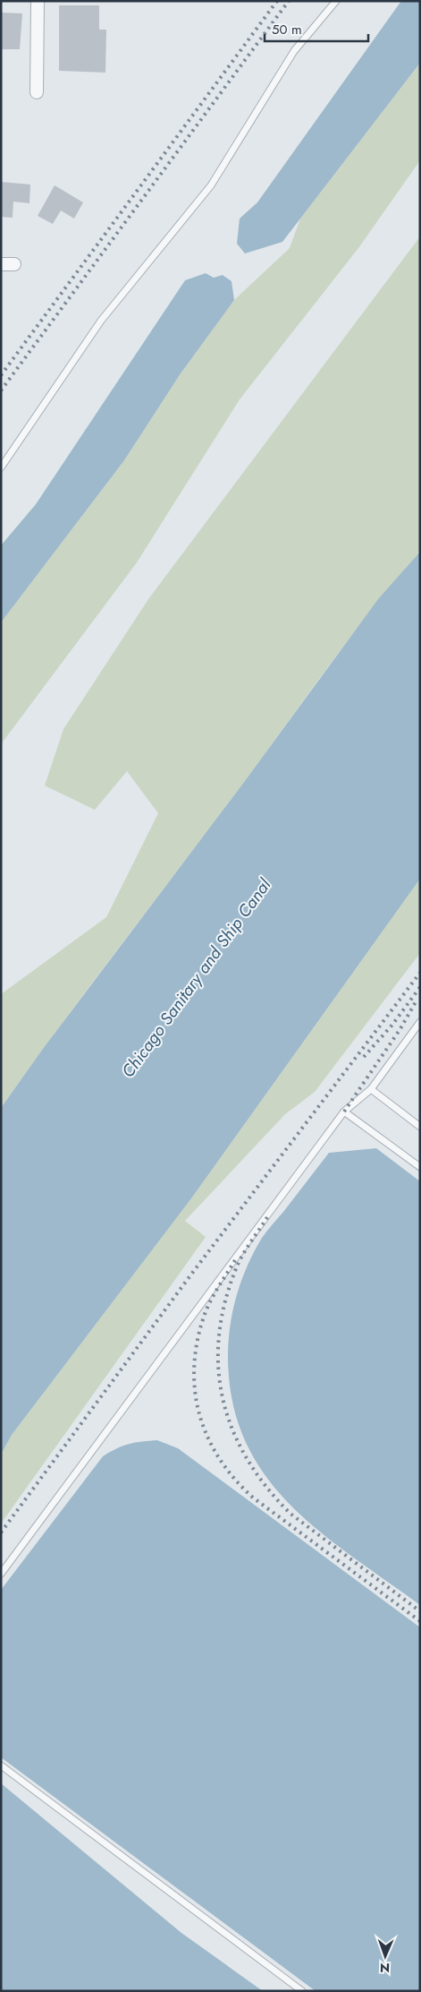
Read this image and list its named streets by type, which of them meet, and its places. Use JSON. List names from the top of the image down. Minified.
{"water":["Chicago Sanitary and Ship Canal"],"scale_bar":"50 m","north":"bottom"}
